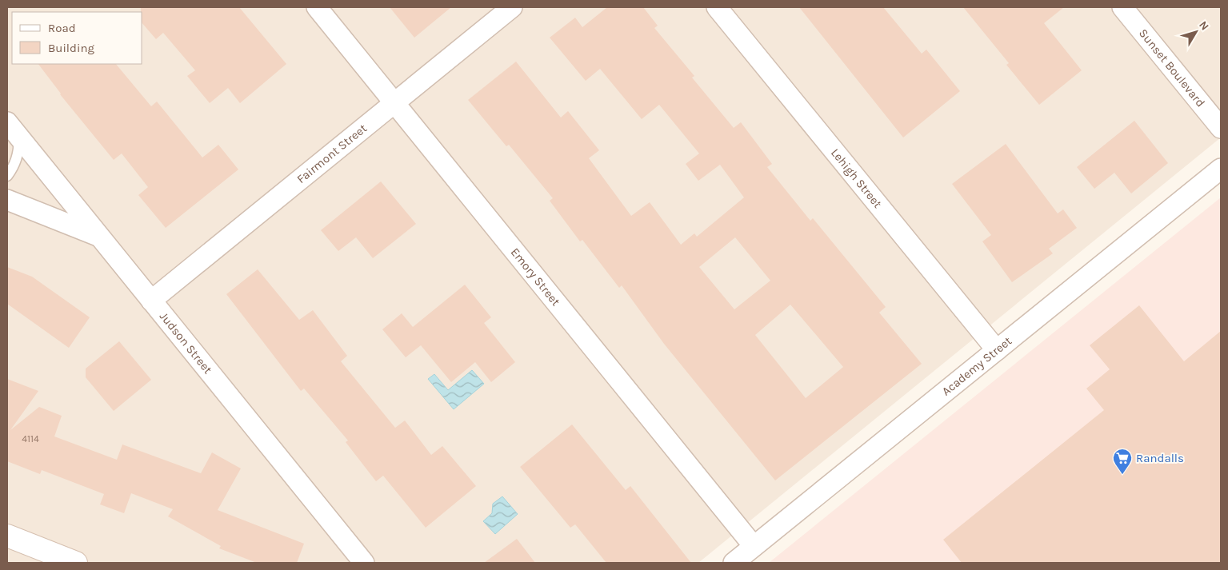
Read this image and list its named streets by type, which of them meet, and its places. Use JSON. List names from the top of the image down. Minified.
{"streets":{"street":["Sunset Boulevard","Fairmont Street","Lehigh Street","Emory Street","Judson Street","Academy Street"]},"crossings":[["Fairmont Street","Emory Street"],["Fairmont Street","Judson Street"],["Lehigh Street","Academy Street"],["Emory Street","Academy Street"]],"places":{"supermarket":["Randalls"]},"house_numbers":["4114"],"legend":["Road","Building"],"north":"top right"}
